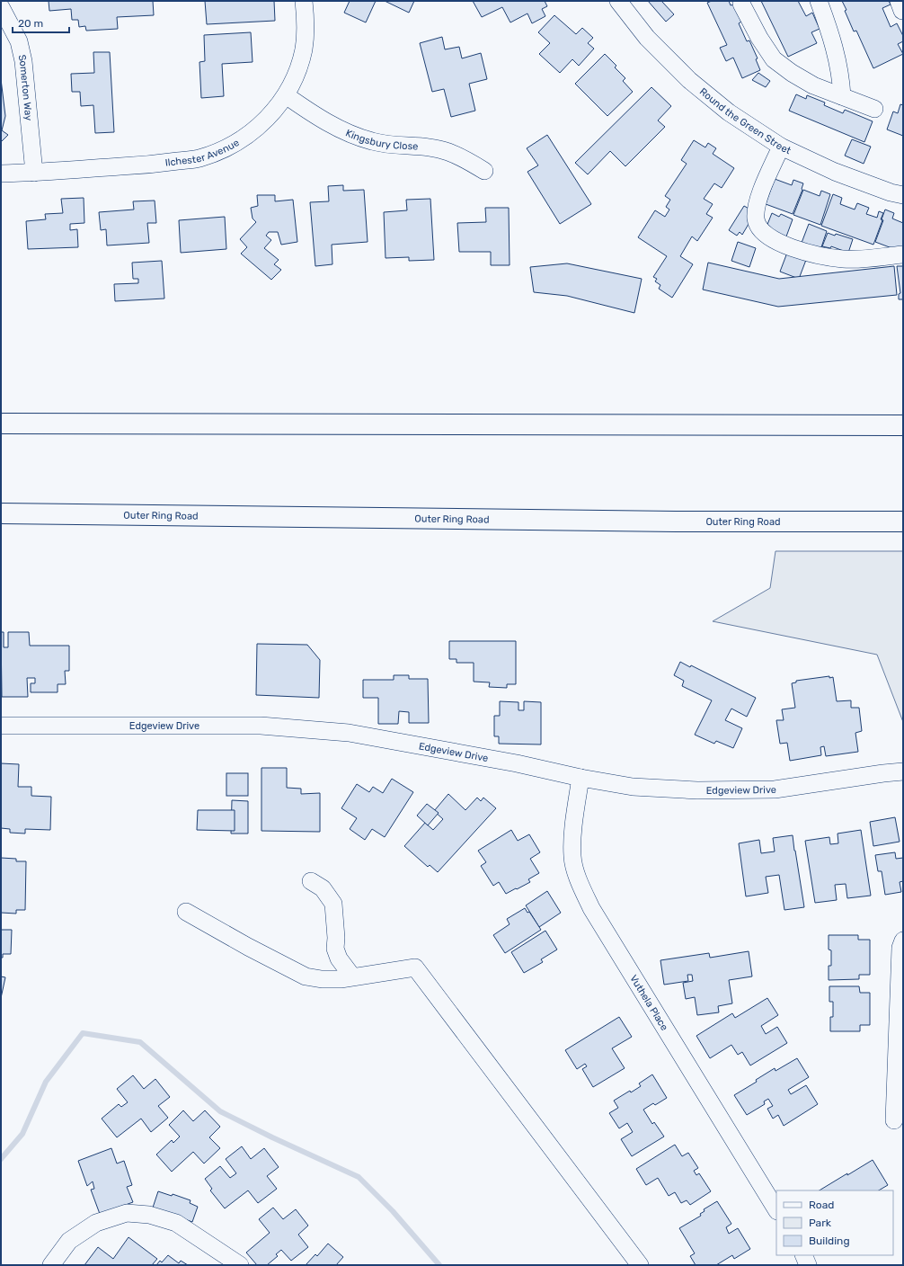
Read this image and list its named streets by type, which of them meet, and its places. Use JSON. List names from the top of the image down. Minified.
{"streets":{"highway":["Outer Ring Road"],"street":["Somerton Way","Round the Green Street","Kingsbury Close","Ilchester Avenue","Edgeview Drive","Vuthela Place"]},"crossings":[["Somerton Way","Ilchester Avenue"],["Kingsbury Close","Ilchester Avenue"],["Edgeview Drive","Vuthela Place"]],"legend":["Road","Park","Building"],"scale_bar":"20 m"}
